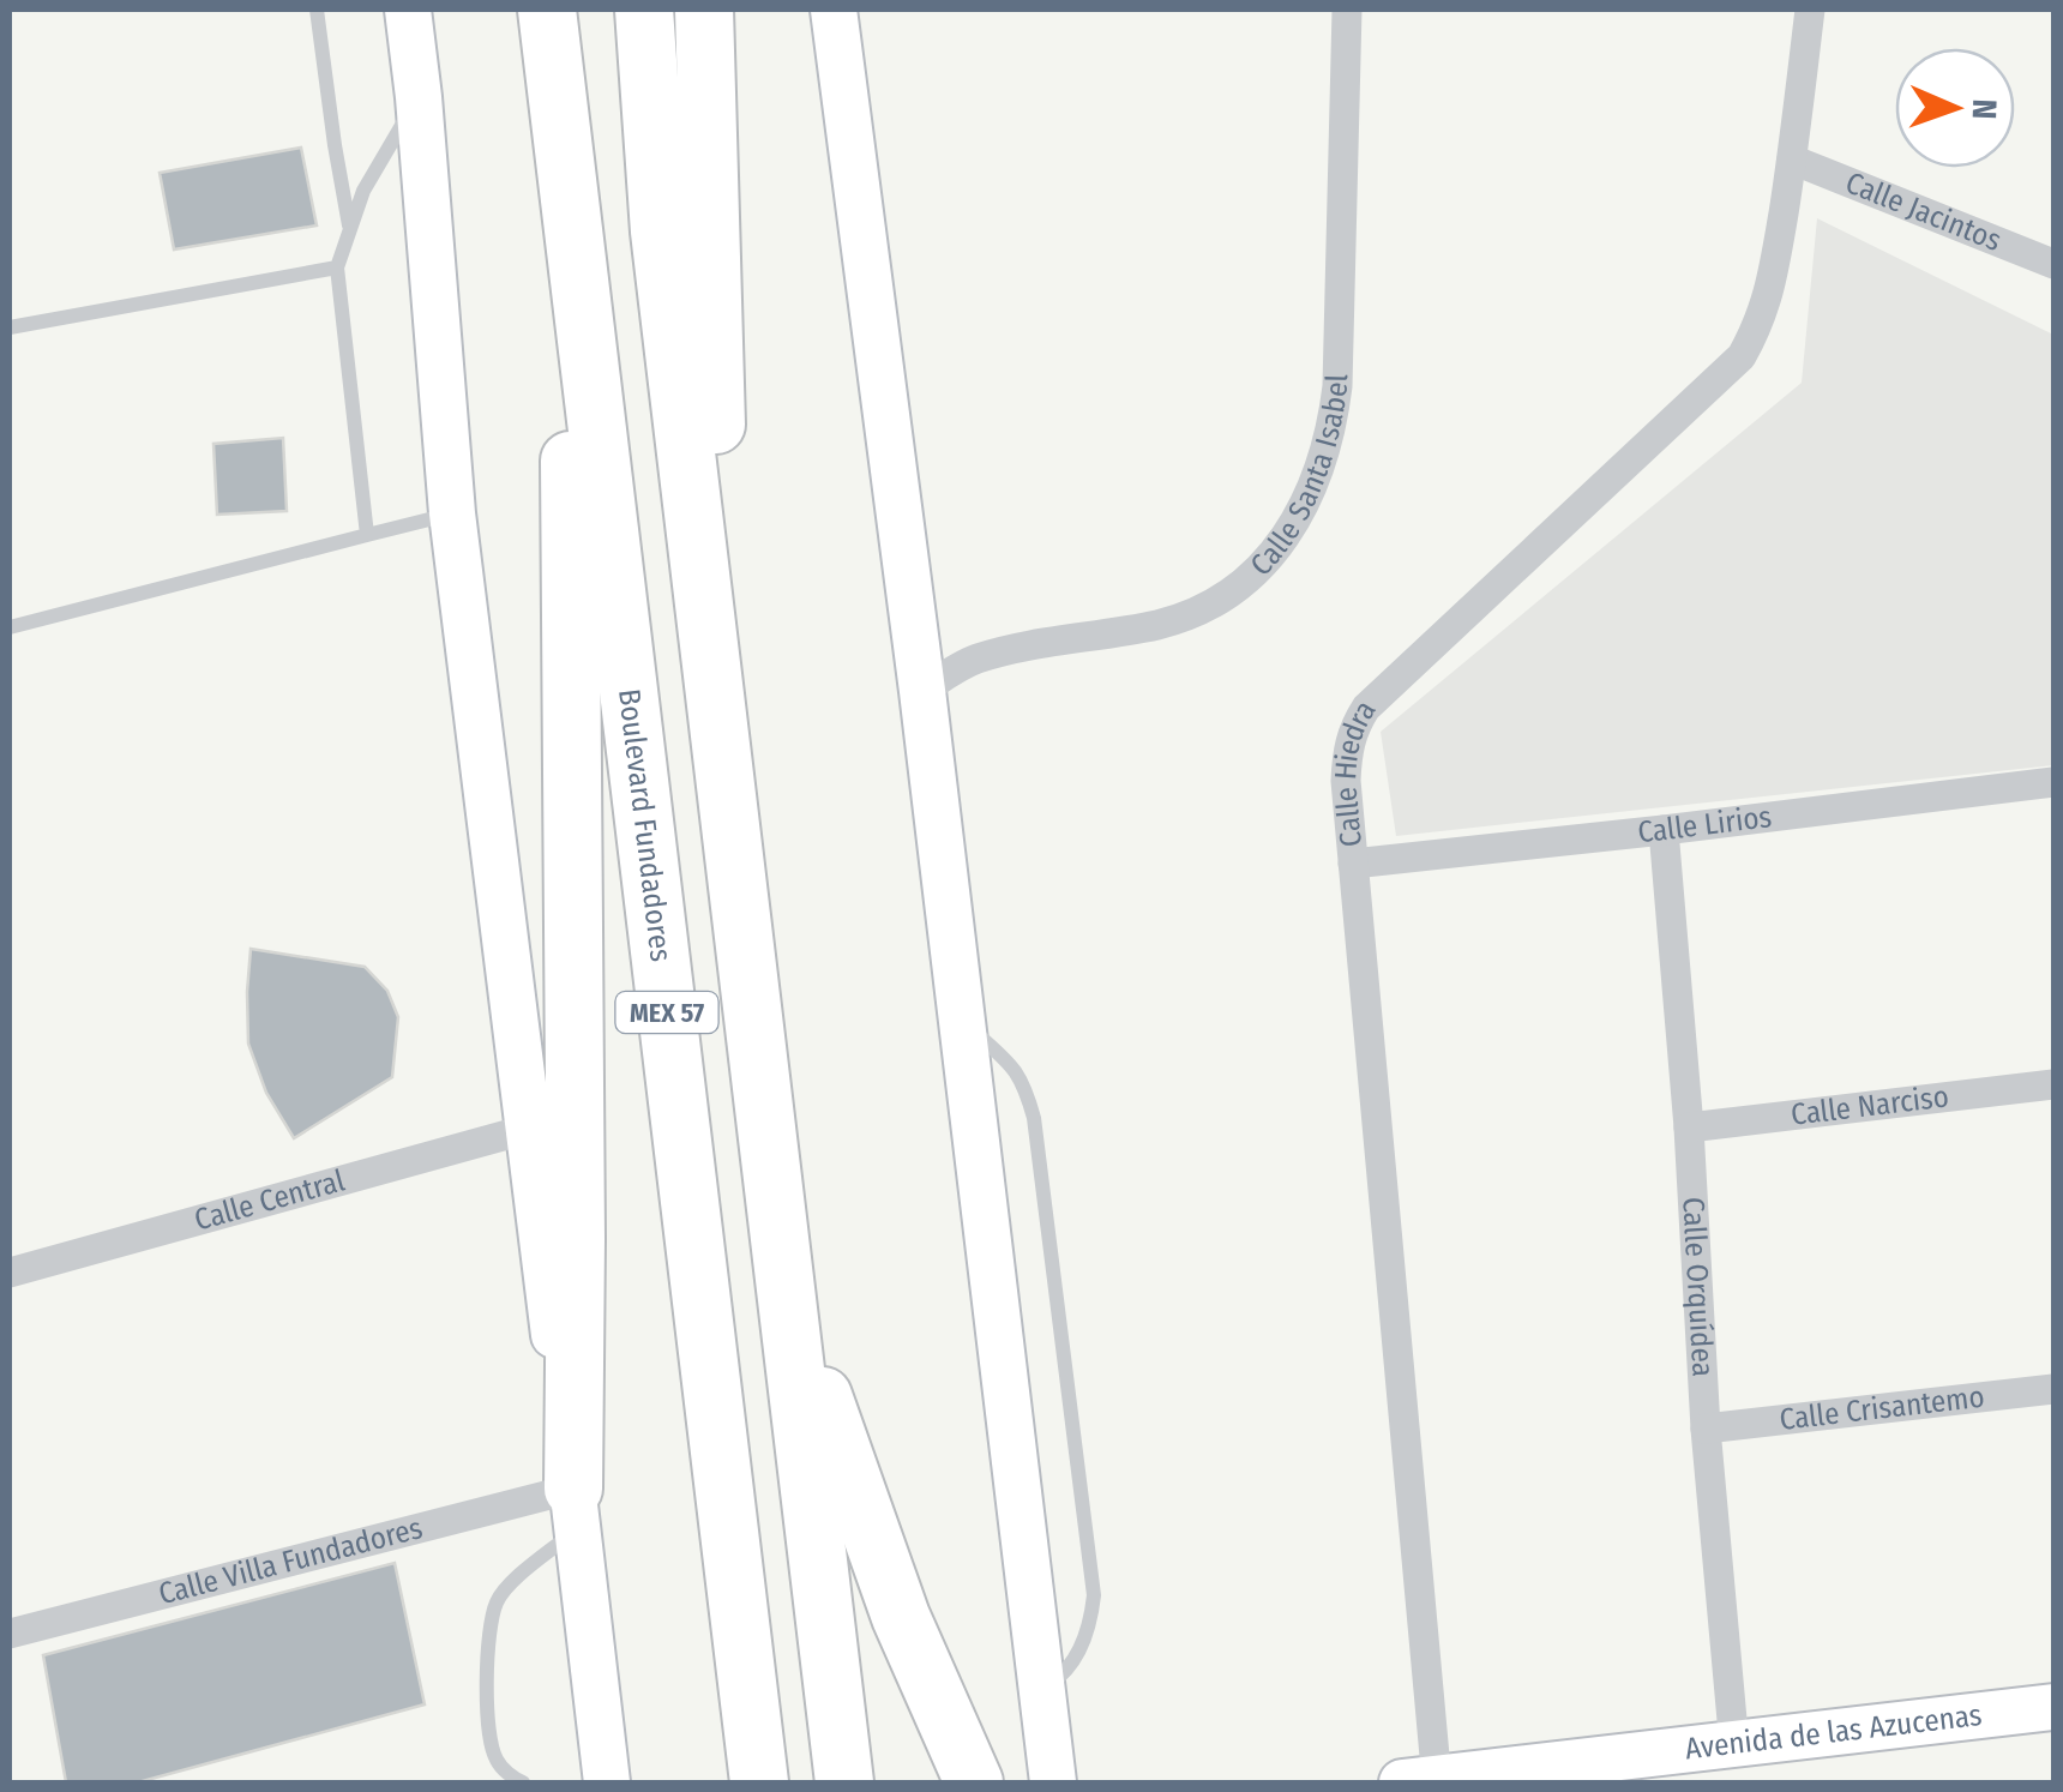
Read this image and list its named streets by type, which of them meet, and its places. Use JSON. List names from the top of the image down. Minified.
{"streets":{"highway":["Boulevard Fundadores","MEX 57"],"main road":["Avenida de las Azucenas"],"street":["Calle Jacintos","Calle Santa Isabel","Calle Hiedra","Calle Lirios","Calle Narciso","Calle Central","Calle Orquídea","Calle Crisantemo","Calle Villa Fundadores"]},"crossings":[["Calle Jacintos","Calle Hiedra"],["Calle Hiedra","Calle Lirios"],["Calle Hiedra","Avenida de las Azucenas"],["Calle Lirios","Calle Orquídea"],["Calle Narciso","Calle Orquídea"],["Calle Orquídea","Calle Crisantemo"],["Calle Orquídea","Avenida de las Azucenas"]],"north":"right"}
